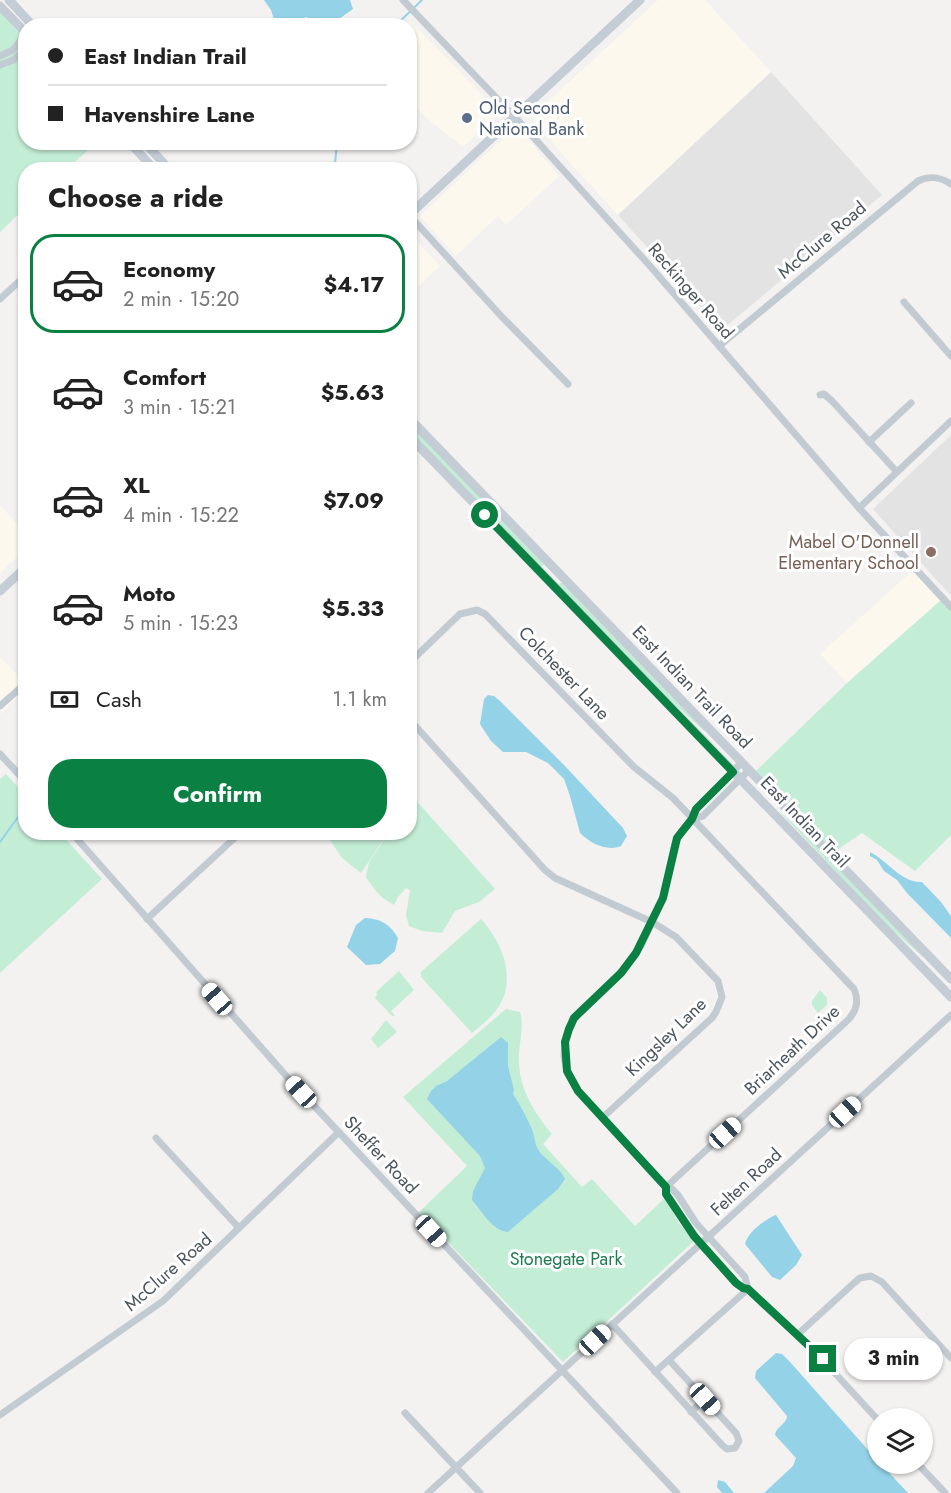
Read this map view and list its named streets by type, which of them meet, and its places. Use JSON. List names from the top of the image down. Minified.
{"streets":{"main road":["East Indian Trail Road","East Indian Trail"],"street":["McClure Road","Reckinger Road","Colchester Lane","Kingsley Lane","Briarheath Drive","Sheffer Road","Felten Road"]},"crossings":[["McClure Road","Reckinger Road"],["McClure Road","Sheffer Road"],["Colchester Lane","Briarheath Drive"],["Sheffer Road","Felten Road"]],"parks":["Stonegate Park"],"places":["Old Second National Bank","Mabel O'Donnell Elementary School"],"page":{"banner":["East Indian Trail","Havenshire Lane"],"heading":"Choose a ride","list":[{"name":"Economy","note":"2 min · 15:20","value":"$4.17"},{"name":"Comfort","note":"3 min · 15:21","value":"$5.63"},{"name":"XL","note":"4 min · 15:22","value":"$7.09"},{"name":"Moto","note":"5 min · 15:23","value":"$5.33"}],"pay":["Cash","1.1 km"],"buttons":"Confirm","bubble":"3 min"}}
